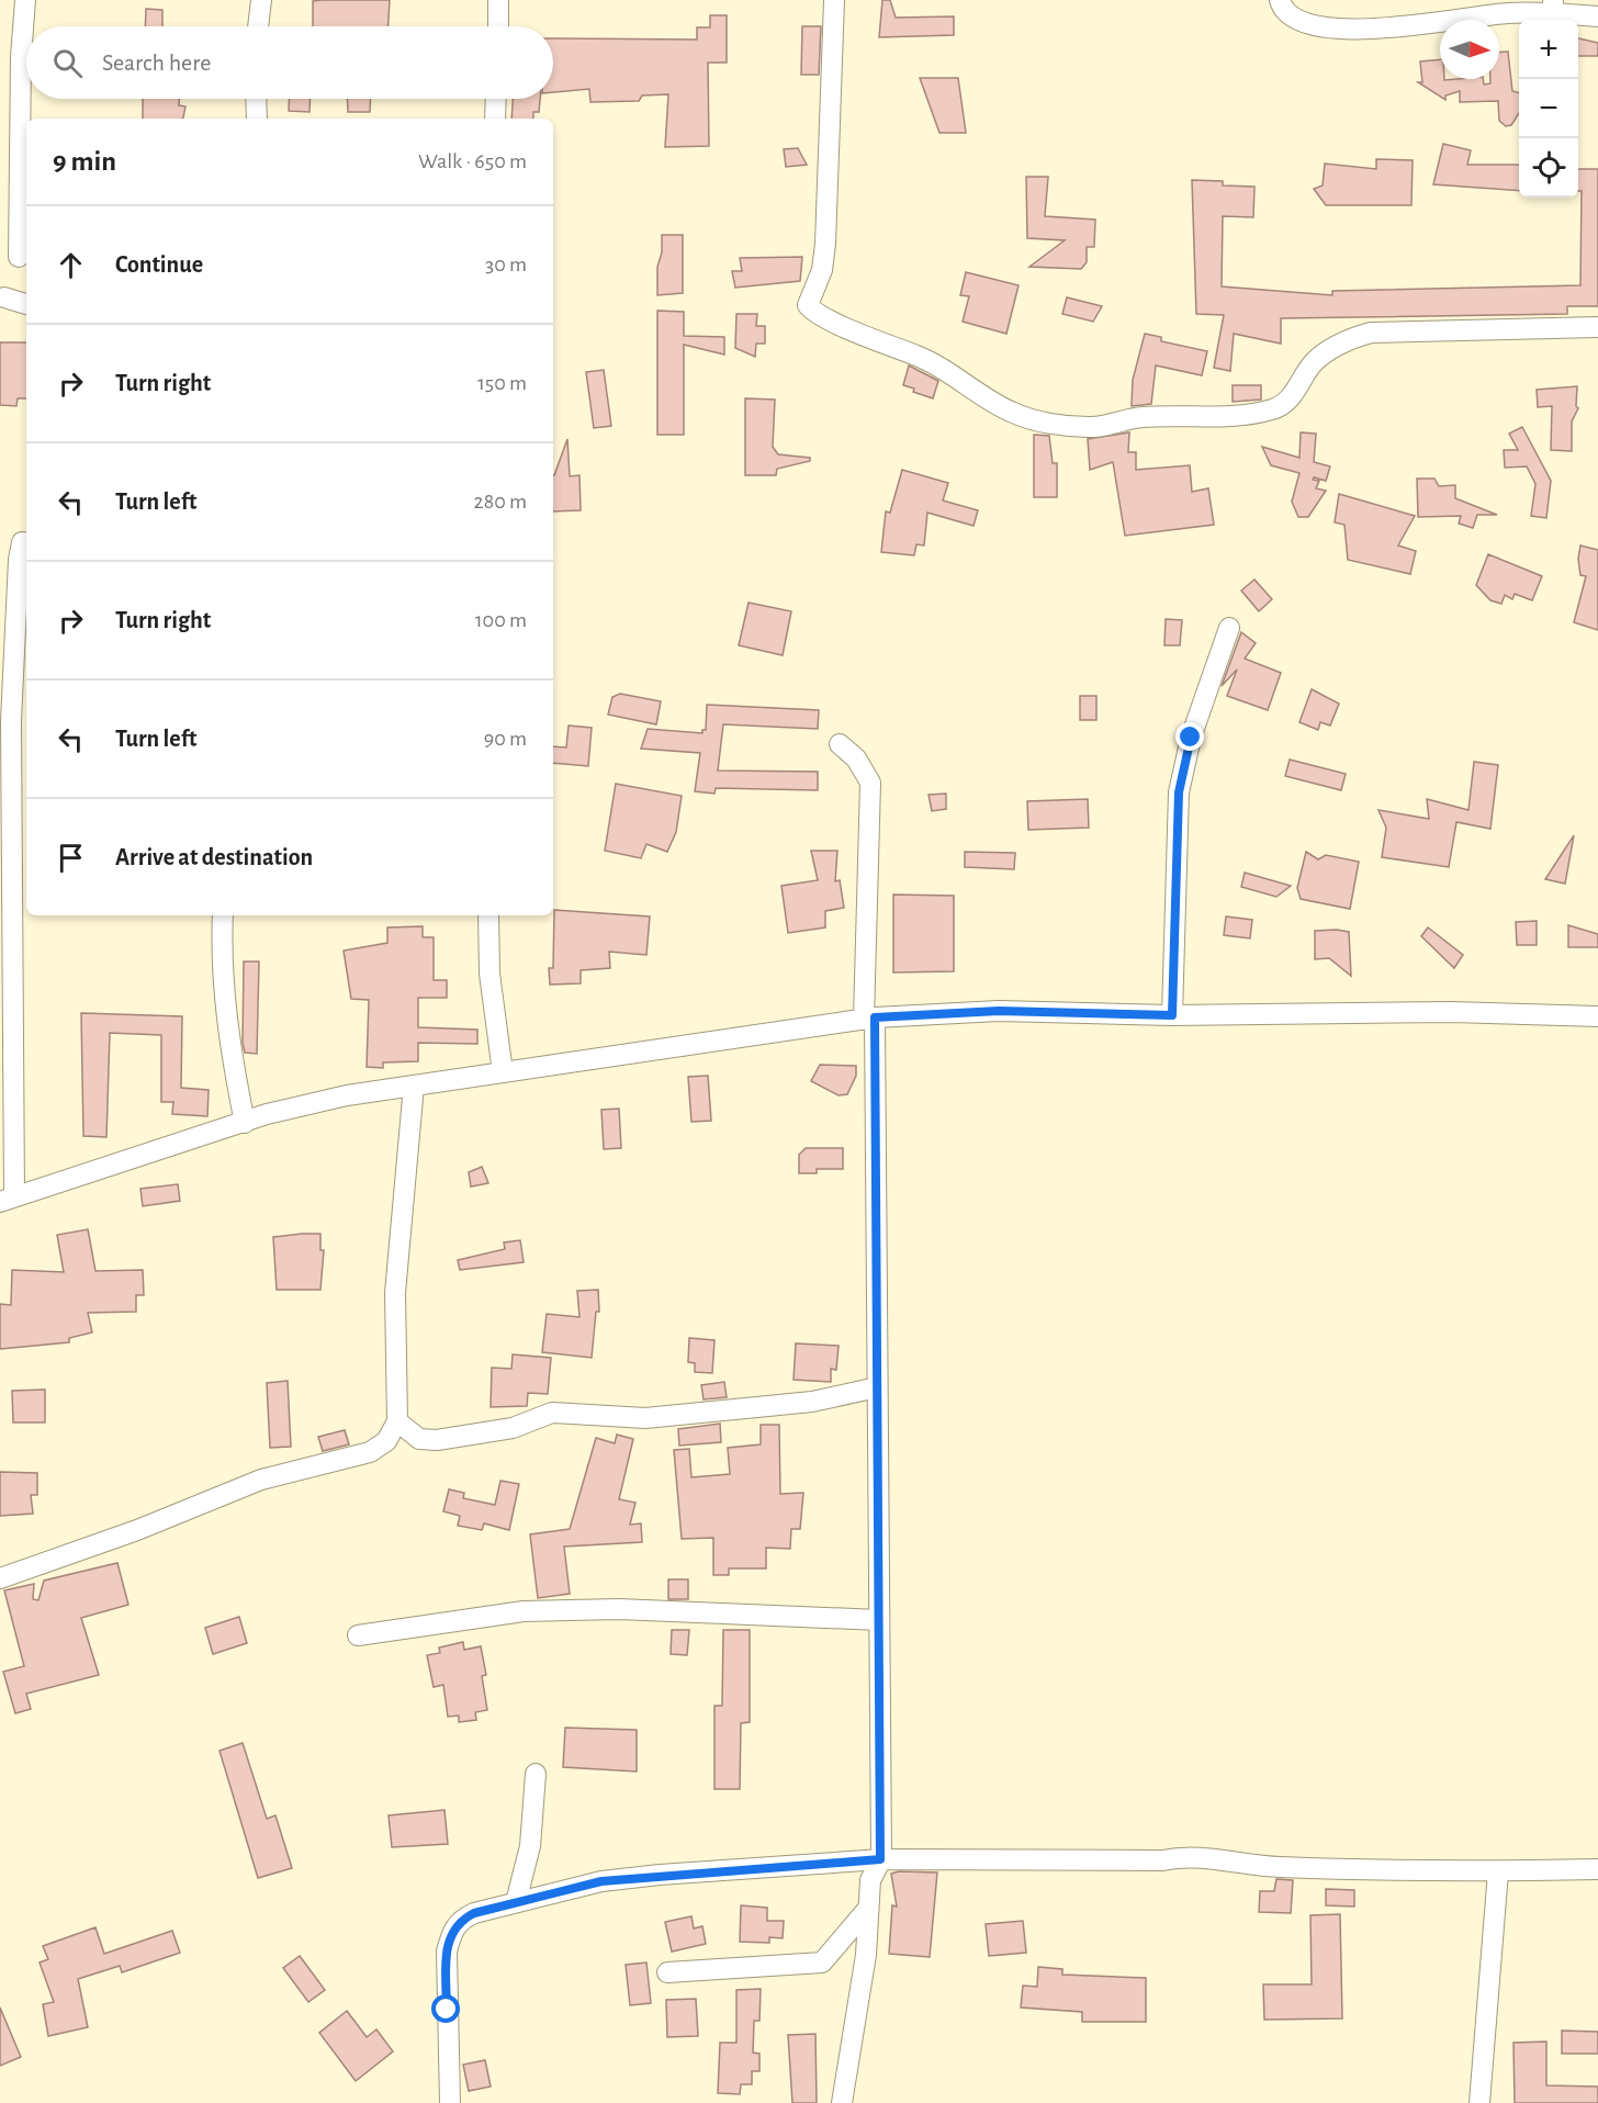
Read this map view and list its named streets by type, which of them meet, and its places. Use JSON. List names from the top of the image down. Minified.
{"north":"right","page":{"map_buttons":["+","−"],"search":"Search here","heading":["9 min","Walk · 650 m"],"list":[["Continue","30 m"],["Turn right","150 m"],["Turn left","280 m"],["Turn right","100 m"],["Turn left","90 m"],"Arrive at destination"]}}
